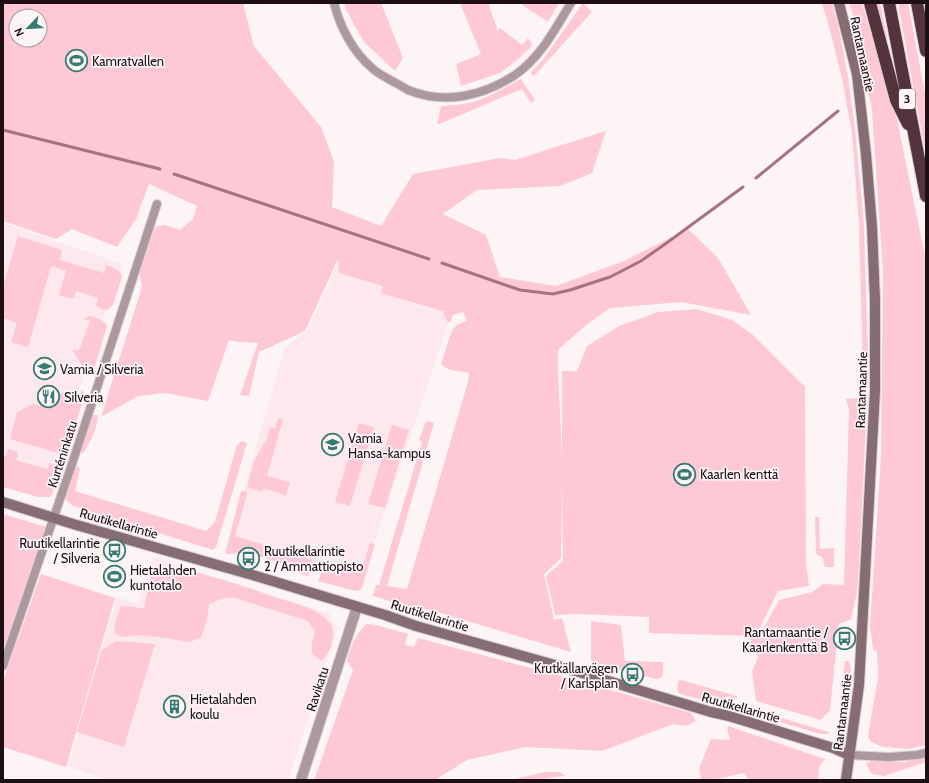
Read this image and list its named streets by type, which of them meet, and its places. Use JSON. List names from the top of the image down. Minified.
{"streets":{"highway":["3"],"main road":["Rantamaantie","Ruutikellarintie"],"street":["Kurténinkatu","Ravikatu"]},"crossings":[["Rantamaantie","Ruutikellarintie"],["Kurténinkatu","Ruutikellarintie"],["Ruutikellarintie","Ravikatu"]],"places":{"sports":["Kamratvallen","Kaarlen kenttä","Hietalahden kuntotalo"],"school or university":["Vamia / Silveria","Vamia Hansa-kampus"],"restaurant":["Silveria"],"bus stop":["Ruutikellarintie / Silveria","Ruutikellarintie 2 / Ammattiopisto","Rantamaantie / Kaarlenkenttä B","Krutkällarvägen / Karlsplan"],"building":["Hietalahden koulu"]},"north":"bottom left"}
